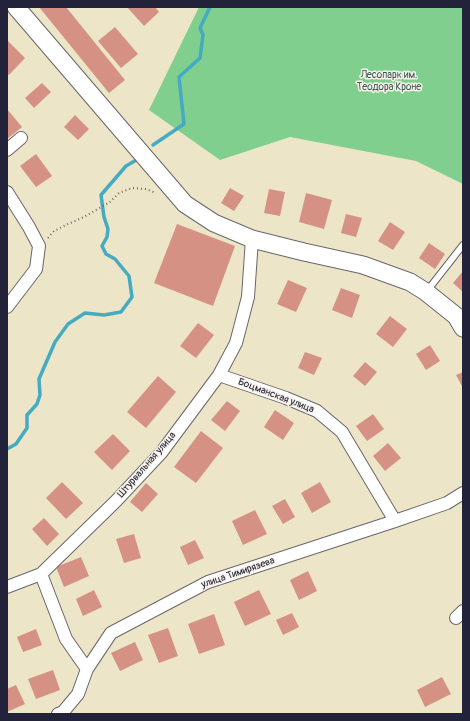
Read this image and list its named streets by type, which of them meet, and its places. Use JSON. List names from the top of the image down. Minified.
{"streets":{"street":["Боцманская улица","Штурвальная улица","улица Тимирязева"]},"crossings":[["Боцманская улица","Штурвальная улица"],["Боцманская улица","улица Тимирязева"]],"parks":["Лесопарк им. Теодора Кроне"]}
